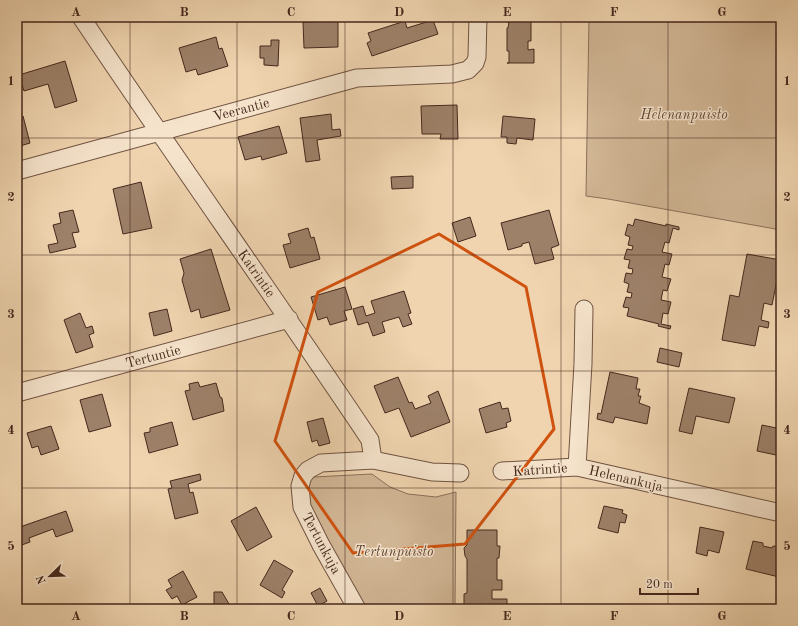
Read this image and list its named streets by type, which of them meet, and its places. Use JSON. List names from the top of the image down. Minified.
{"streets":{"street":["Veerantie","Katrintie","Tertuntie","Helenankuja","Tertunkuja"]},"crossings":[["Veerantie","Katrintie"],["Katrintie","Tertuntie"],["Katrintie","Helenankuja"],["Katrintie","Tertunkuja"]],"parks":["Helenanpuisto","Tertunpuisto"],"scale_bar":"20 m","north":"bottom left","grid":{"columns":["A","B","C","D","E","F","G"],"rows":["1","2","3","4","5"]}}
